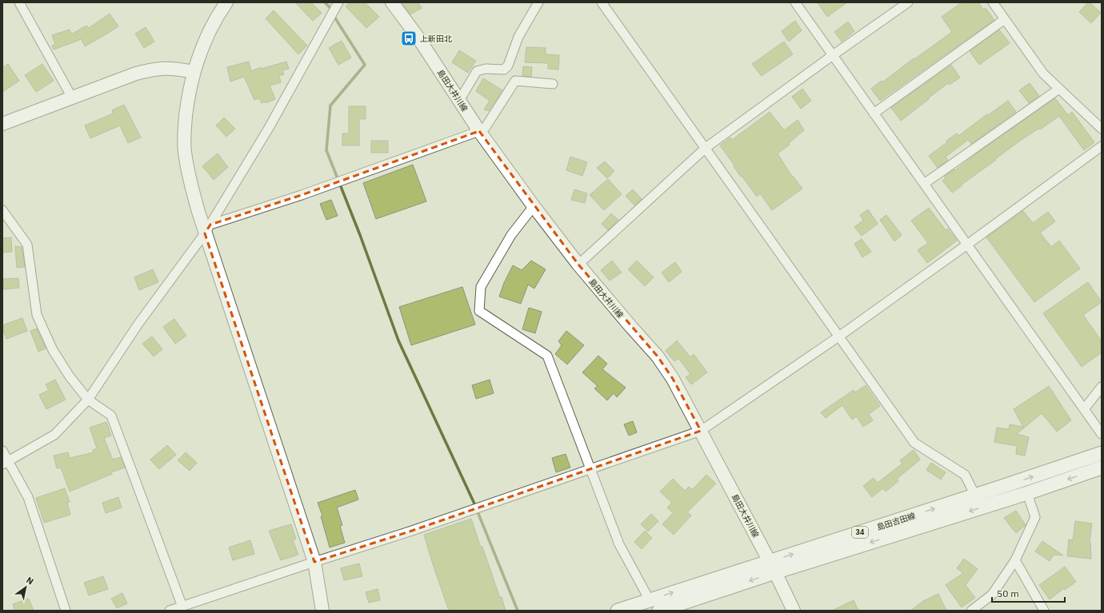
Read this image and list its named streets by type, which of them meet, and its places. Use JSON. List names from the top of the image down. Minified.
{"streets":{"main road":["島田吉田線","34"],"street":["島田大井川線"]},"crossings":[["島田大井川線","島田吉田線"]],"places":{"bus stop":["上新田北"]},"scale_bar":"50 m","north":"top right"}
